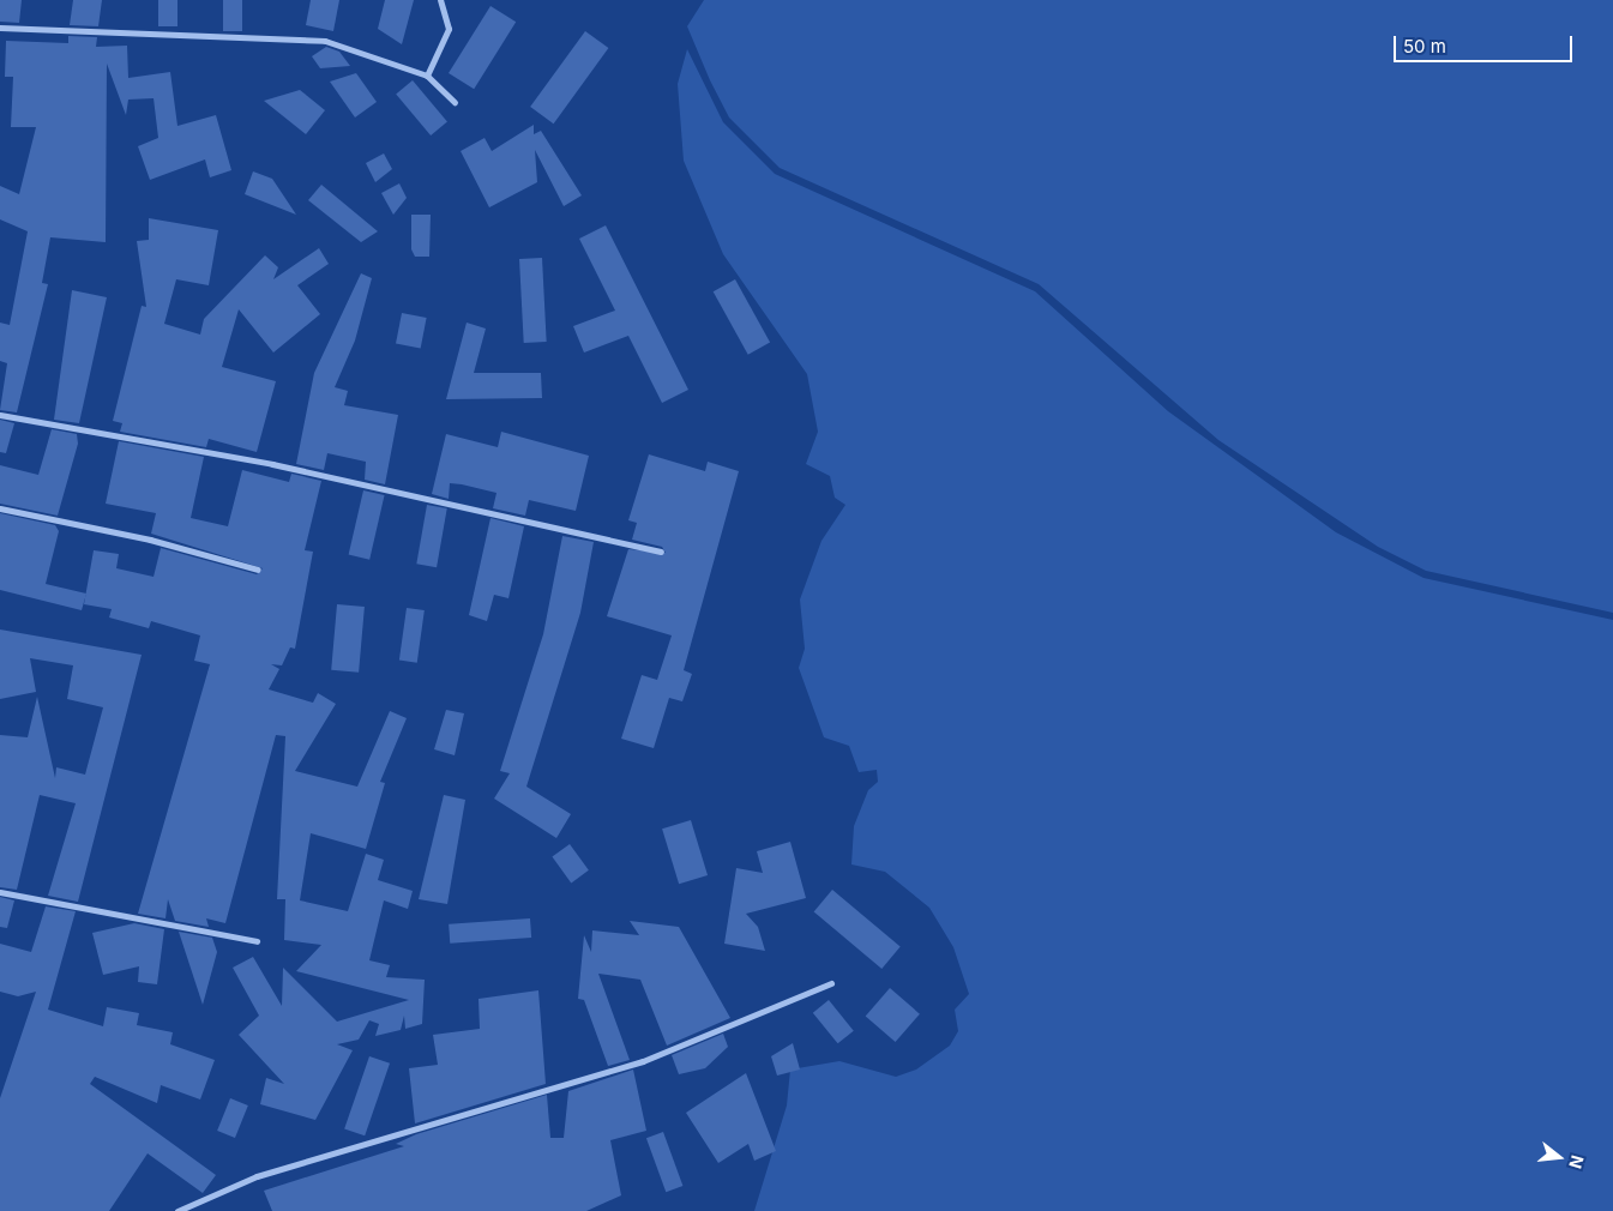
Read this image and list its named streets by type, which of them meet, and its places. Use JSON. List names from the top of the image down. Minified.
{"scale_bar":"50 m","north":"right"}
